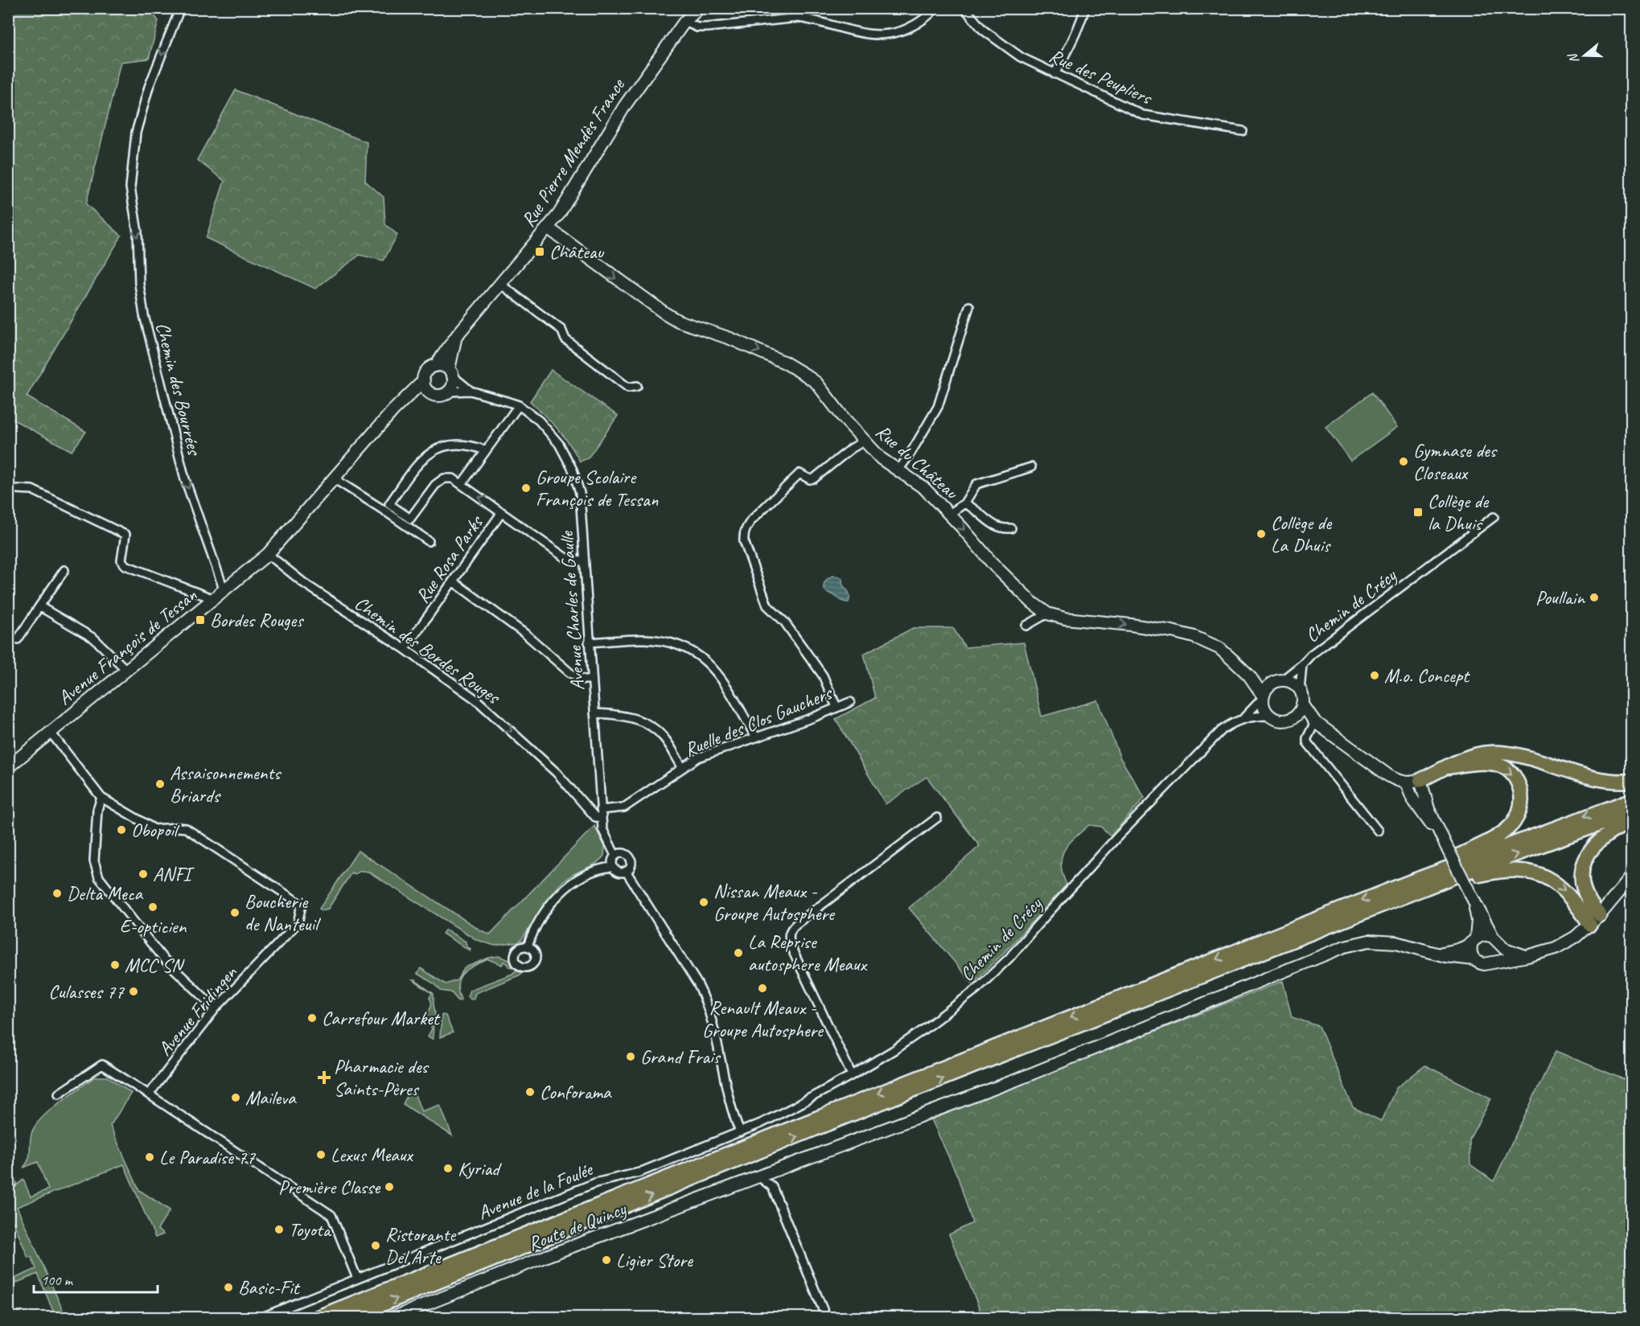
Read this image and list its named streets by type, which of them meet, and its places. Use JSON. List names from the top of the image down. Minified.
{"streets":{"street":["Rue des Peupliers","Rue Pierre Mendès France","Chemin des Bourrées","Rue du Château","Rue Rosa Parks","Chemin de Crécy","Avenue Charles de Gaulle","Avenue François de Tessan","Chemin des Bordes Rouges","Ruelle des Clos Gauchers","Avenue Fridingen","Avenue de la Foulée","Route de Quincy"]},"crossings":[["Rue Pierre Mendès France","Rue du Château"],["Rue Pierre Mendès France","Avenue Charles de Gaulle"],["Chemin des Bourrées","Avenue François de Tessan"],["Rue du Château","Chemin de Crécy"],["Rue Rosa Parks","Chemin des Bordes Rouges"],["Chemin de Crécy","Avenue de la Foulée"],["Avenue Charles de Gaulle","Chemin des Bordes Rouges"],["Avenue Charles de Gaulle","Ruelle des Clos Gauchers"],["Avenue François de Tessan","Chemin des Bordes Rouges"],["Chemin des Bordes Rouges","Ruelle des Clos Gauchers"]],"one_way":["Chemin des Bourrées","Rue du Château","Chemin des Bordes Rouges"],"places":{"transit":["Château","Collège de la Dhuis","Bordes Rouges"],"other":["Gymnase des Closeaux","Groupe Scolaire François de Tessan","Collège de La Dhuis","Poullain","M.o. Concept","Assaisonnements Briards","Obopoil","ANFI","Delta Meca","Nissan Meaux - Groupe Autosphere","E-opticien","Boucherie de Nanteuil","La Reprise autosphere Meaux","MCC SN","Renault Meaux - Groupe Autosphere","Culasses 77","Carrefour Market","Grand Frais","Conforama","Maileva","Lexus Meaux","Le Paradise 77","Kyriad","Première Classe","Toyota","Ristorante Del Arte","Ligier Store","Basic-Fit"],"health":["Pharmacie des Saints-Pères"]},"scale_bar":"100 m","north":"left"}
